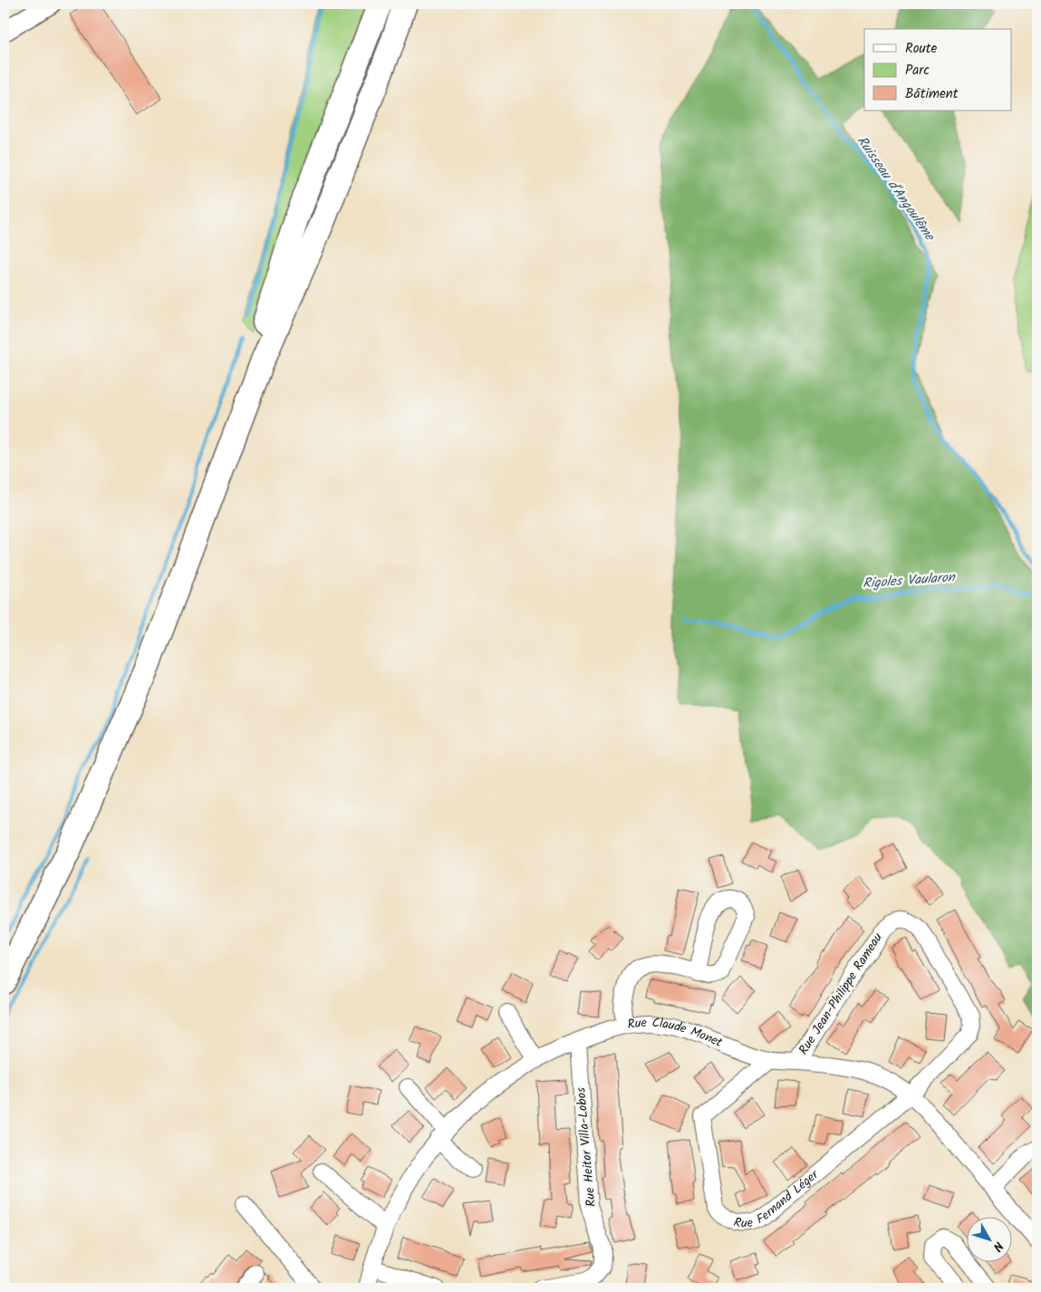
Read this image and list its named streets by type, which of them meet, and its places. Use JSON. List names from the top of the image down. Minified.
{"streets":{"street":["Rue Jean-Philippe Rameau","Rue Claude Monet","Rue Heitor Villa-Lobos","Rue Fernand Léger"]},"crossings":[["Rue Jean-Philippe Rameau","Rue Claude Monet"],["Rue Jean-Philippe Rameau","Rue Fernand Léger"],["Rue Claude Monet","Rue Heitor Villa-Lobos"],["Rue Claude Monet","Rue Fernand Léger"]],"water":["Ruisseau d'Angoulême","Rigoles Vaularon"],"legend":["Route","Parc","Bâtiment"],"north":"bottom right"}
